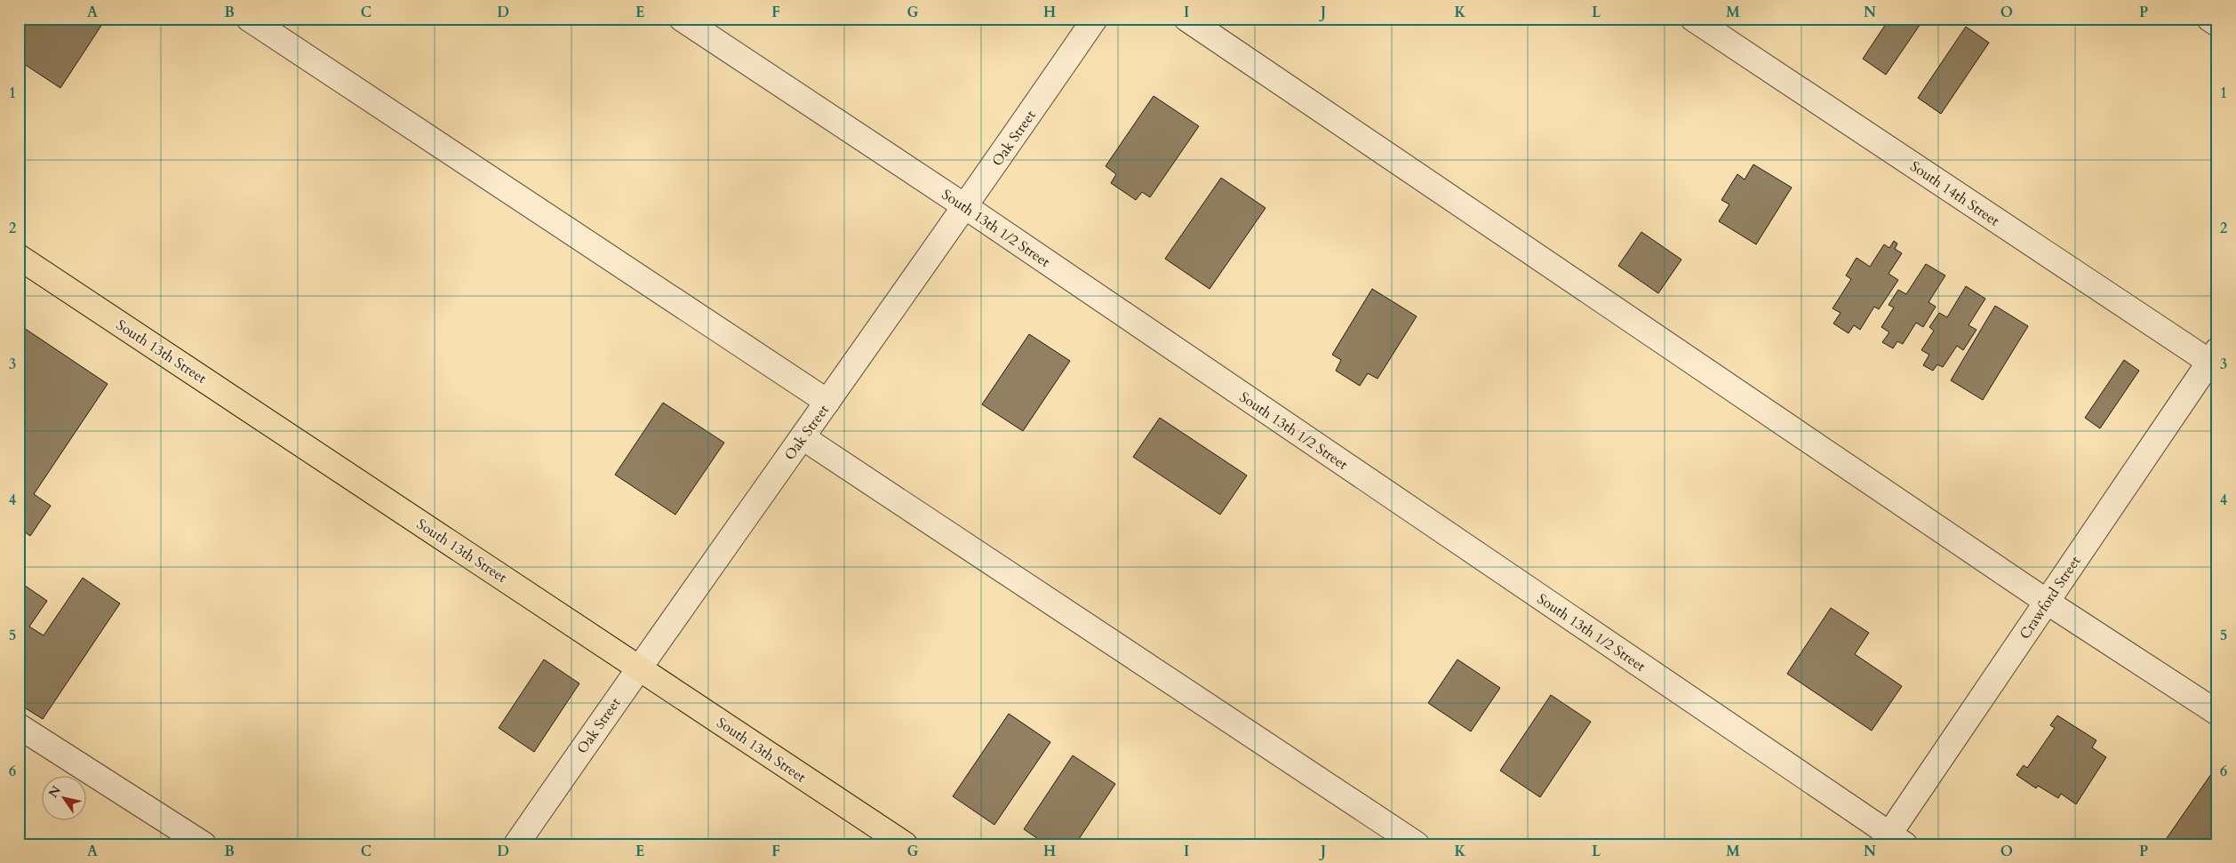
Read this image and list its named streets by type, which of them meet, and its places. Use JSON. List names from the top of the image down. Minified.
{"streets":{"main road":["South 13th Street"],"street":["Oak Street","South 14th Street","South 13th 1/2 Street","Crawford Street"]},"crossings":[["Oak Street","South 13th 1/2 Street"],["Oak Street","South 13th Street"],["South 14th Street","Crawford Street"],["South 13th 1/2 Street","Crawford Street"]],"north":"top left","grid":{"columns":["A","B","C","D","E","F","G","H","I","J","K","L","M","N","O","P"],"rows":["1","2","3","4","5","6"]}}
